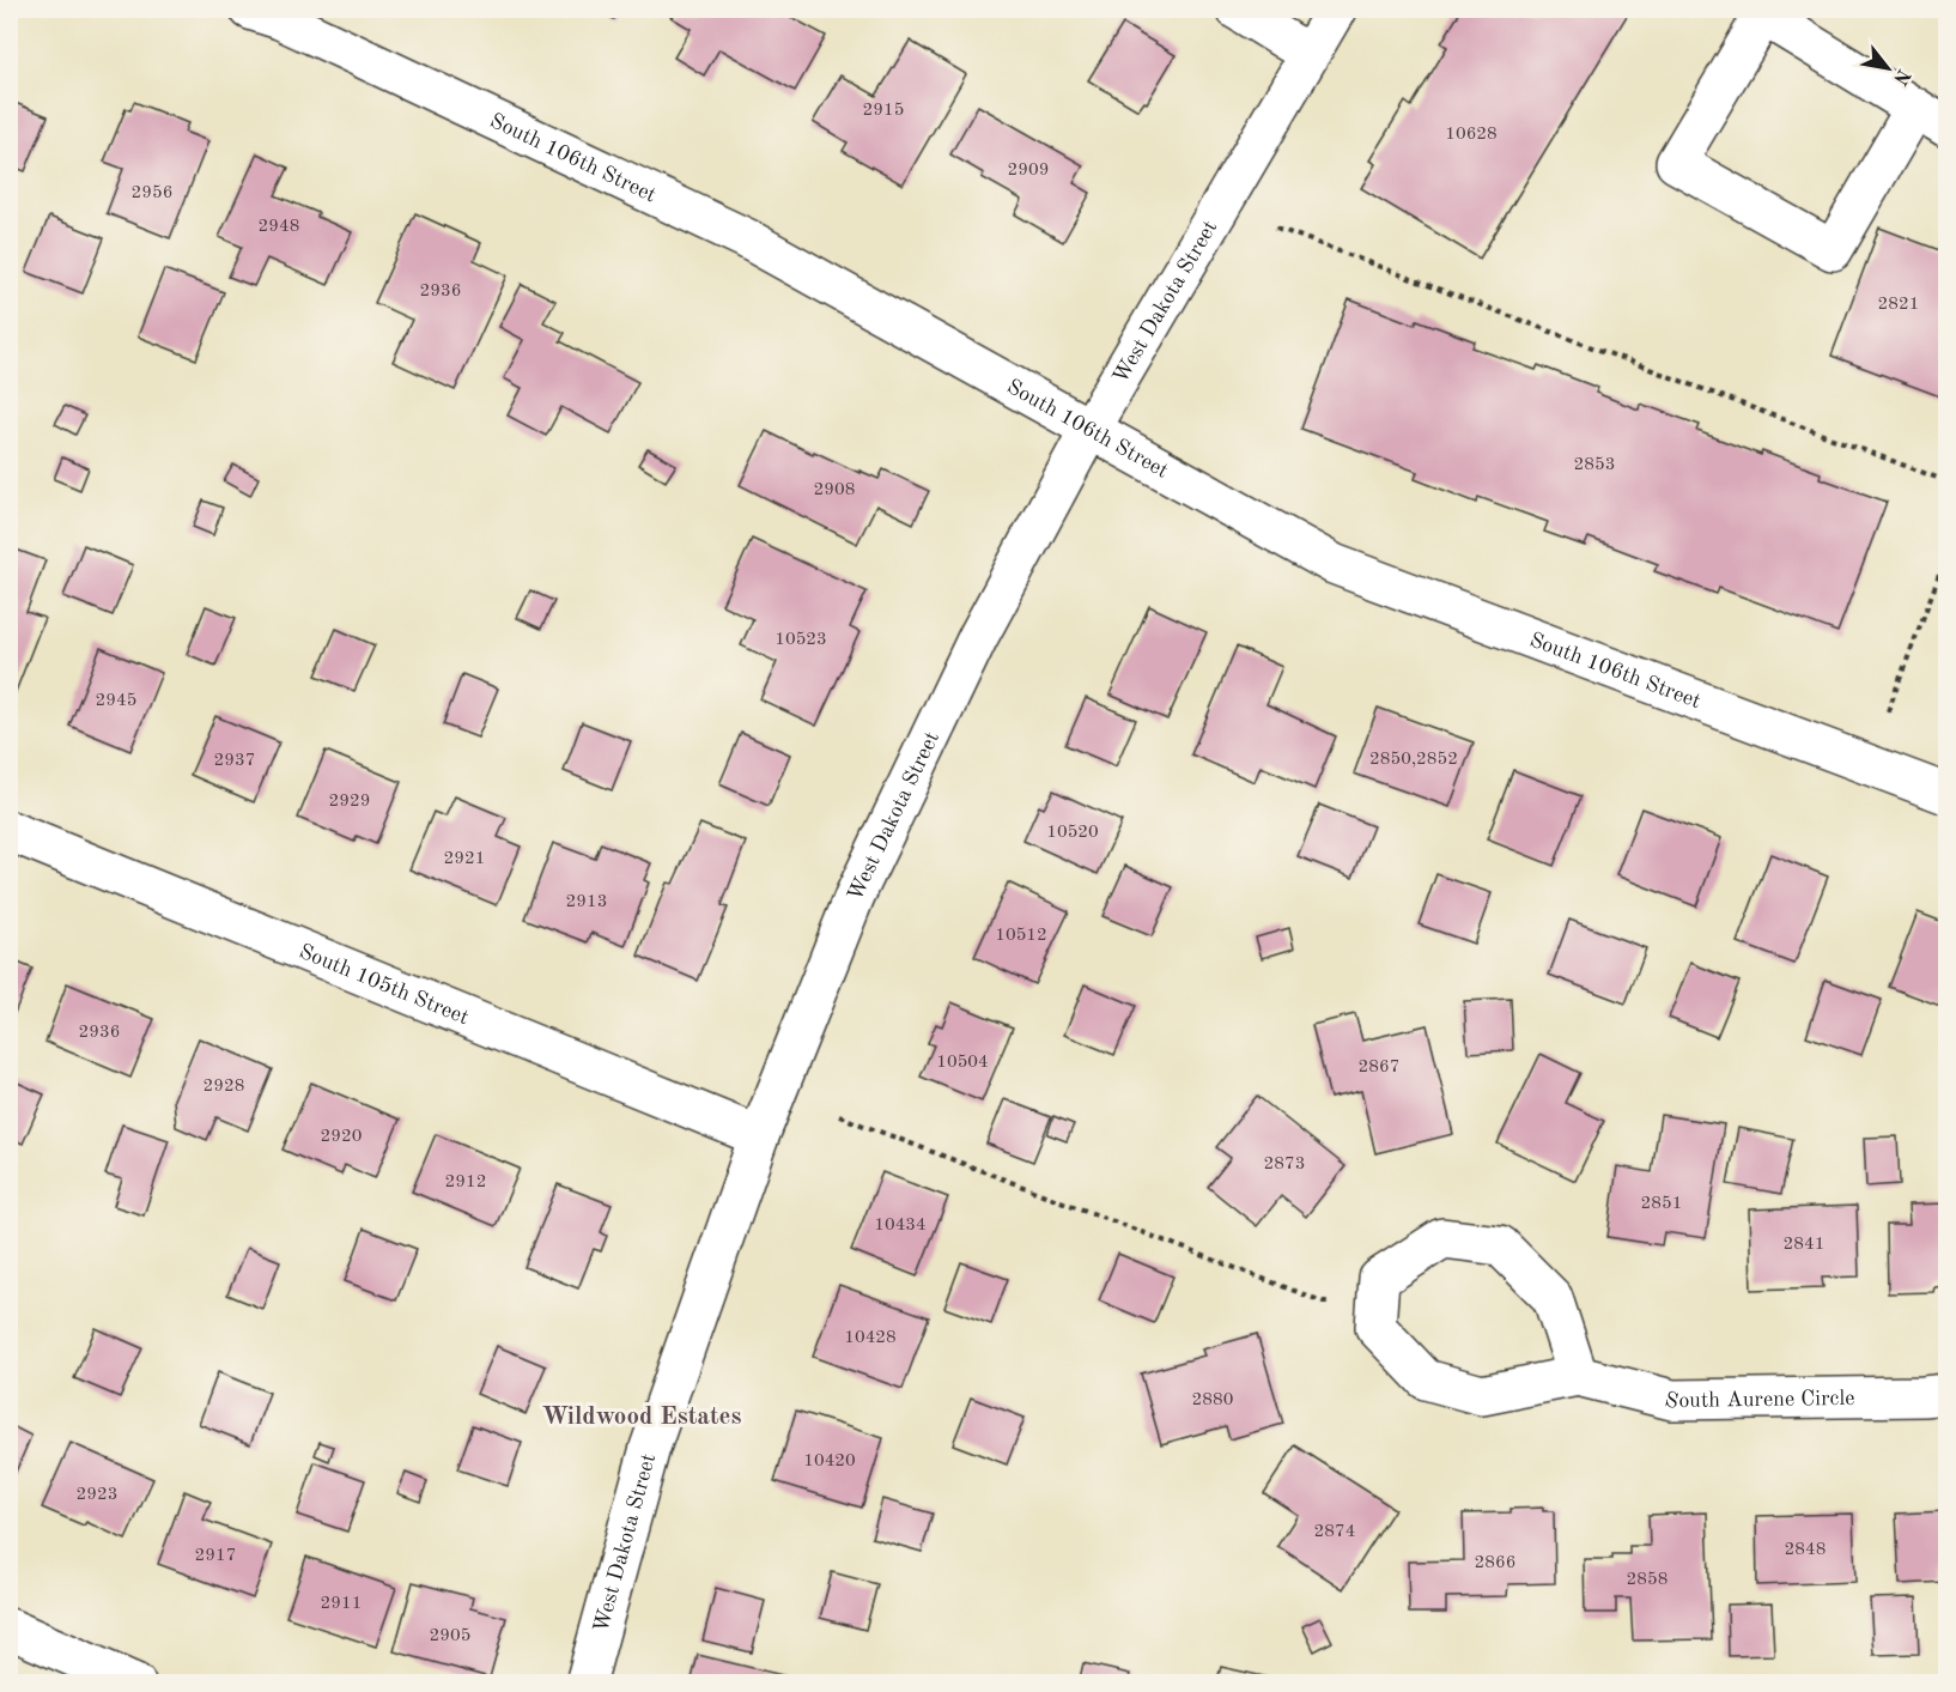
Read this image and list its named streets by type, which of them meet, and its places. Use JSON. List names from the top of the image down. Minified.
{"streets":{"street":["South 106th Street","West Dakota Street","South 105th Street","South Aurene Circle"]},"crossings":[["South 106th Street","West Dakota Street"],["West Dakota Street","South 105th Street"]],"districts":["Wildwood Estates"],"house_numbers":["2915","10628","2909","2956","2948","2936","2821","2853","2908","10523","2945","2850,2852","2937","2929","10520","2921","2913","10512","2936","10504","2867","2928","2920","2873","2912","2851","10434","2841","10428","2880","10420","2923","2874","2848","2917","2866","2858","2911","2905"],"north":"bottom right"}
